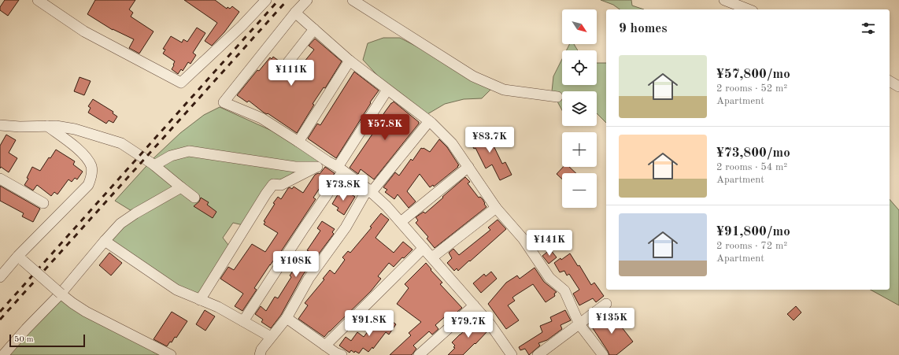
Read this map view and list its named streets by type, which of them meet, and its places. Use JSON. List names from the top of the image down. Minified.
{"scale_bar":"50 m","north":"bottom right","page":{"map_buttons":["+","−"],"heading":"9 homes","list":[{"name":"¥57,800/mo","note":"2 rooms · 52 m² · Apartment"},{"name":"¥73,800/mo","note":"2 rooms · 54 m² · Apartment"},{"name":"¥91,800/mo","note":"2 rooms · 72 m² · Apartment"}],"price":["¥111K","¥57.8K","¥83.7K","¥73.8K","¥141K","¥108K","¥135K","¥91.8K","¥79.7K"],"scale":"50 m"}}
